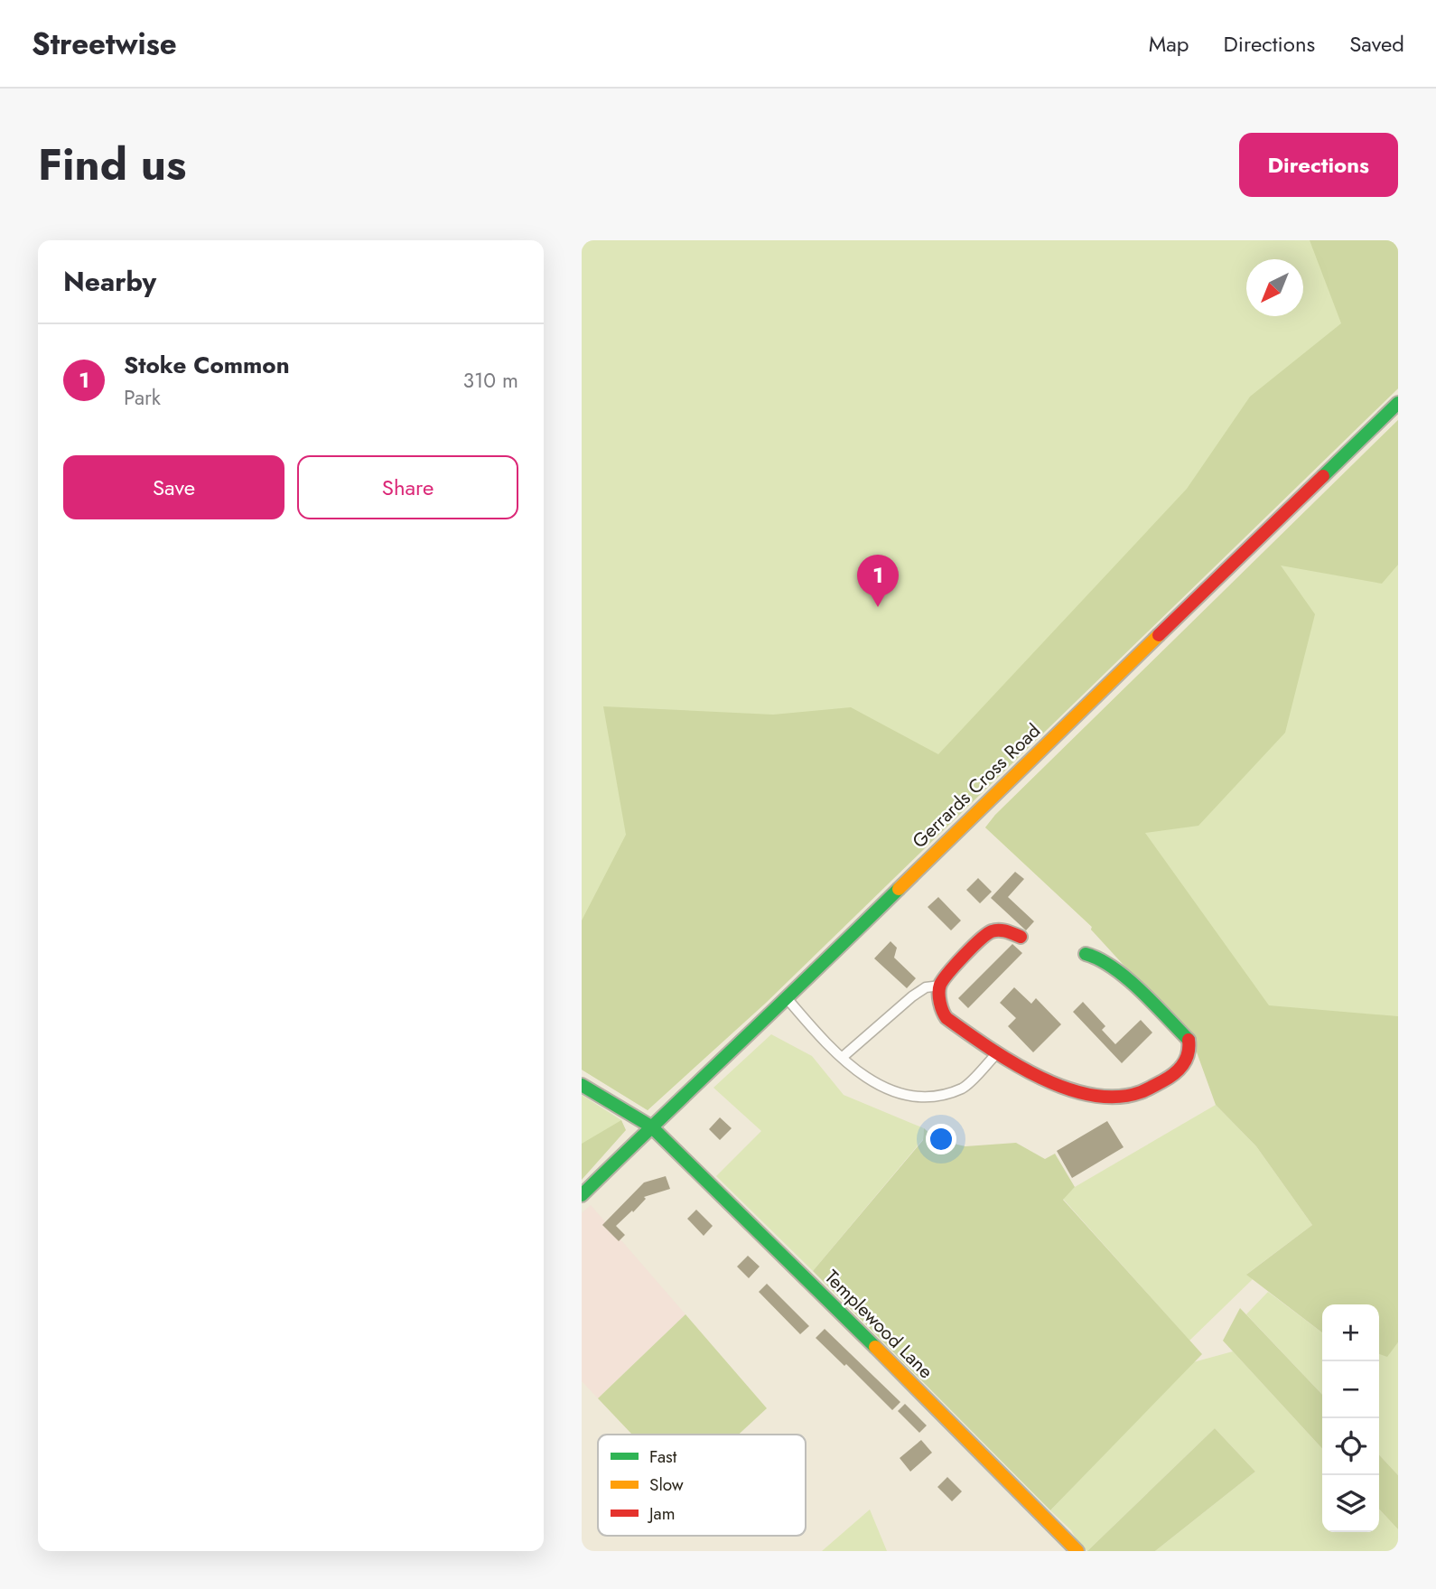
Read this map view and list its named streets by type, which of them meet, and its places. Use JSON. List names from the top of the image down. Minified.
{"streets":{"street":["Gerrards Cross Road","Templewood Lane"]},"crossings":[["Gerrards Cross Road","Templewood Lane"]],"legend":["Fast","Slow","Jam"],"north":"bottom left","page":{"header":"Streetwise","nav":["Map","Directions","Saved"],"title":"Find us","buttons":["Directions",["Save","Share"]],"heading":"Nearby","list":[{"mark":"1","name":"Stoke Common","note":"Park","value":"310 m"}],"pins":"1","map_buttons":["+","−"]}}
